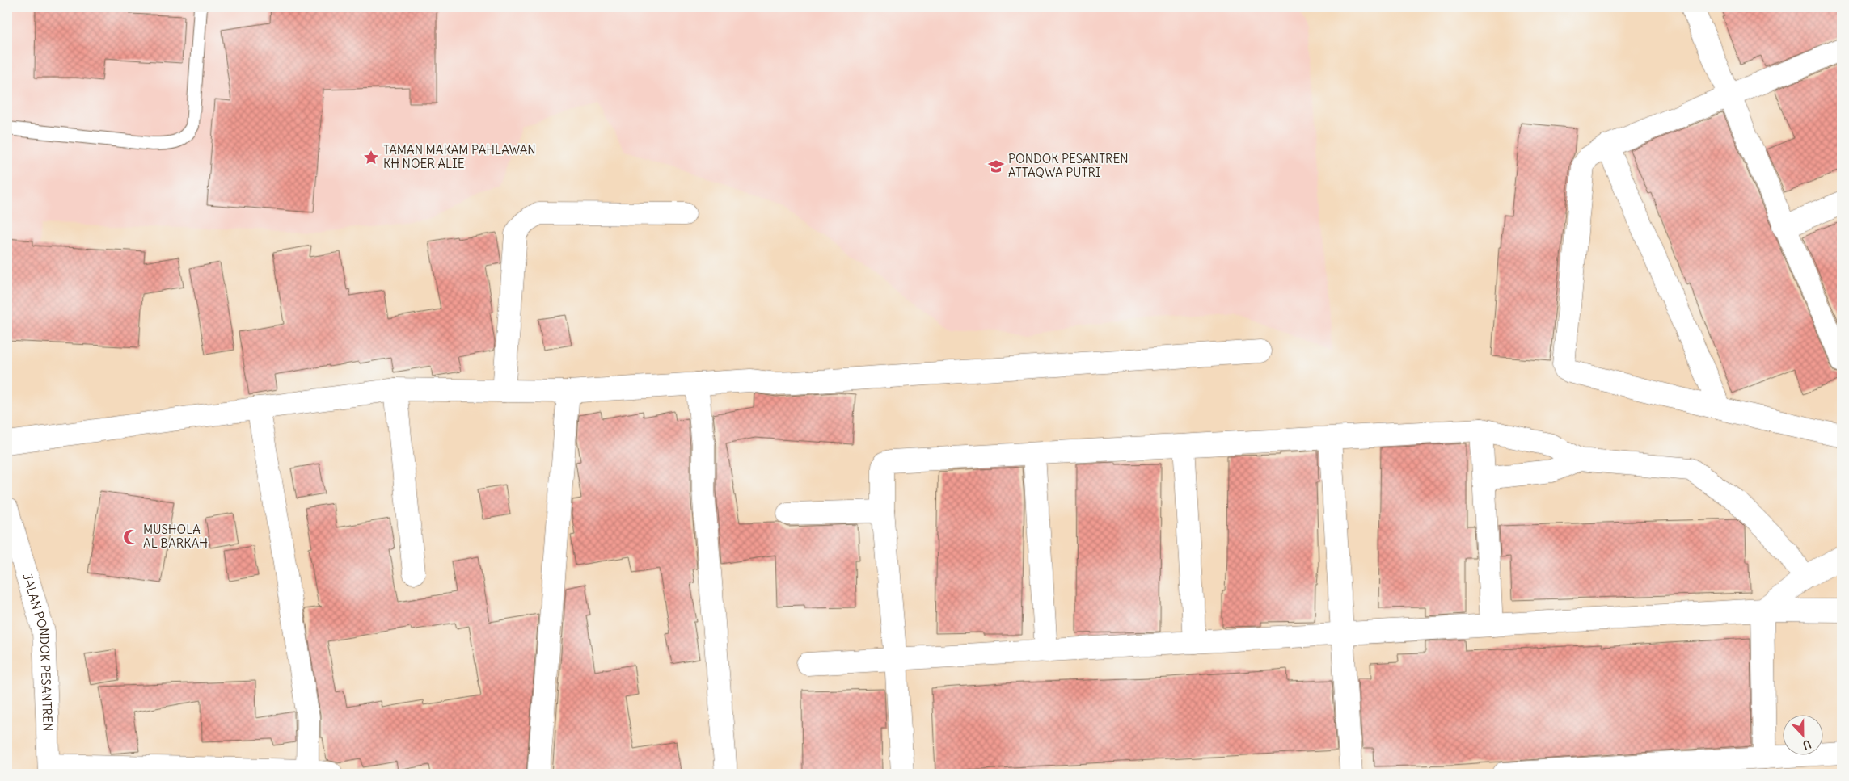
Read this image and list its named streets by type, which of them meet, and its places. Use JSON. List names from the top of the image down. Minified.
{"streets":{"street":["JALAN PONDOK PESANTREN"]},"places":{"place":["TAMAN MAKAM PAHLAWAN KH NOER ALIE"],"school or university":["PONDOK PESANTREN ATTAQWA PUTRI"],"mosque":["MUSHOLA AL BARKAH"]},"north":"bottom"}
